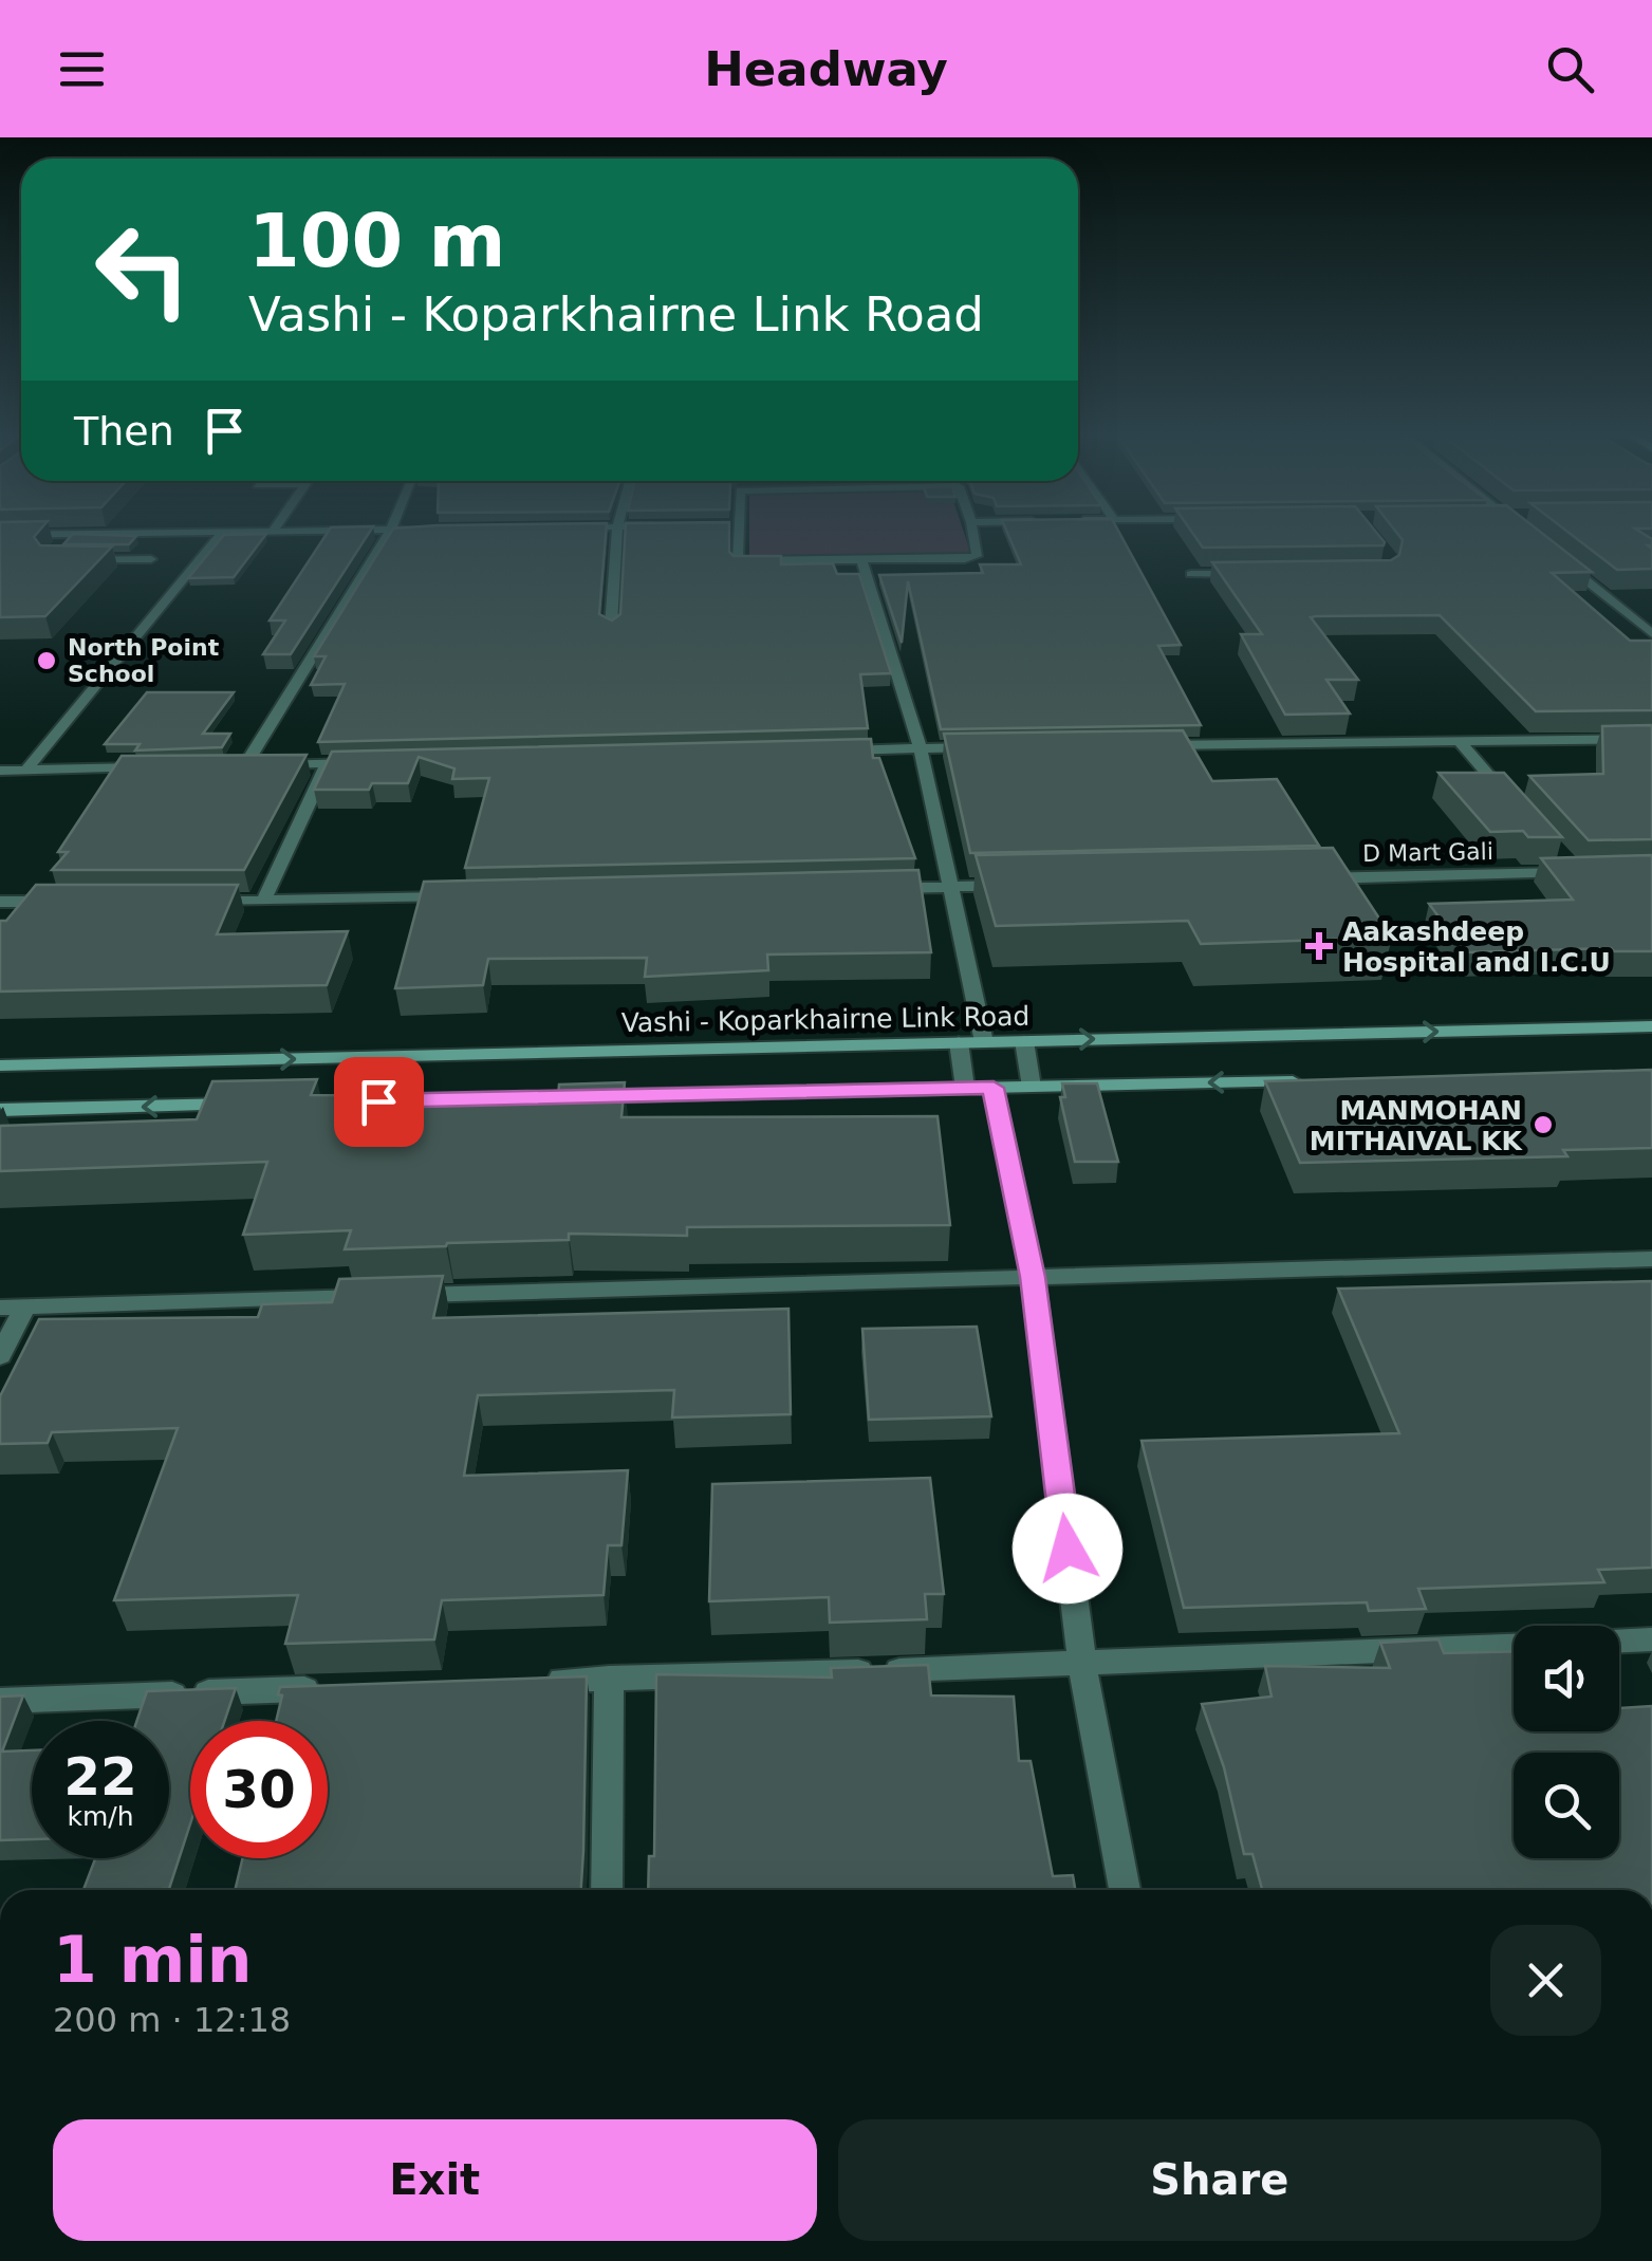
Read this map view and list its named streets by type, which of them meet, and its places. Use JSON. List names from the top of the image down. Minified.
{"streets":{"main road":["Vashi - Koparkhairne Link Road"],"street":["D Mart Gali"]},"places":{"other":["North Point School","MANMOHAN MITHAIVAL KK"],"health":["Aakashdeep Hospital and I.C.U"]},"page":{"header":"Headway","turn":["100 m","Vashi - Koparkhairne Link Road"],"then":"Then","speed":"22 km/h","limit":"30","heading":["1 min","200 m · 12:18"],"buttons":["Exit","Share"]}}
